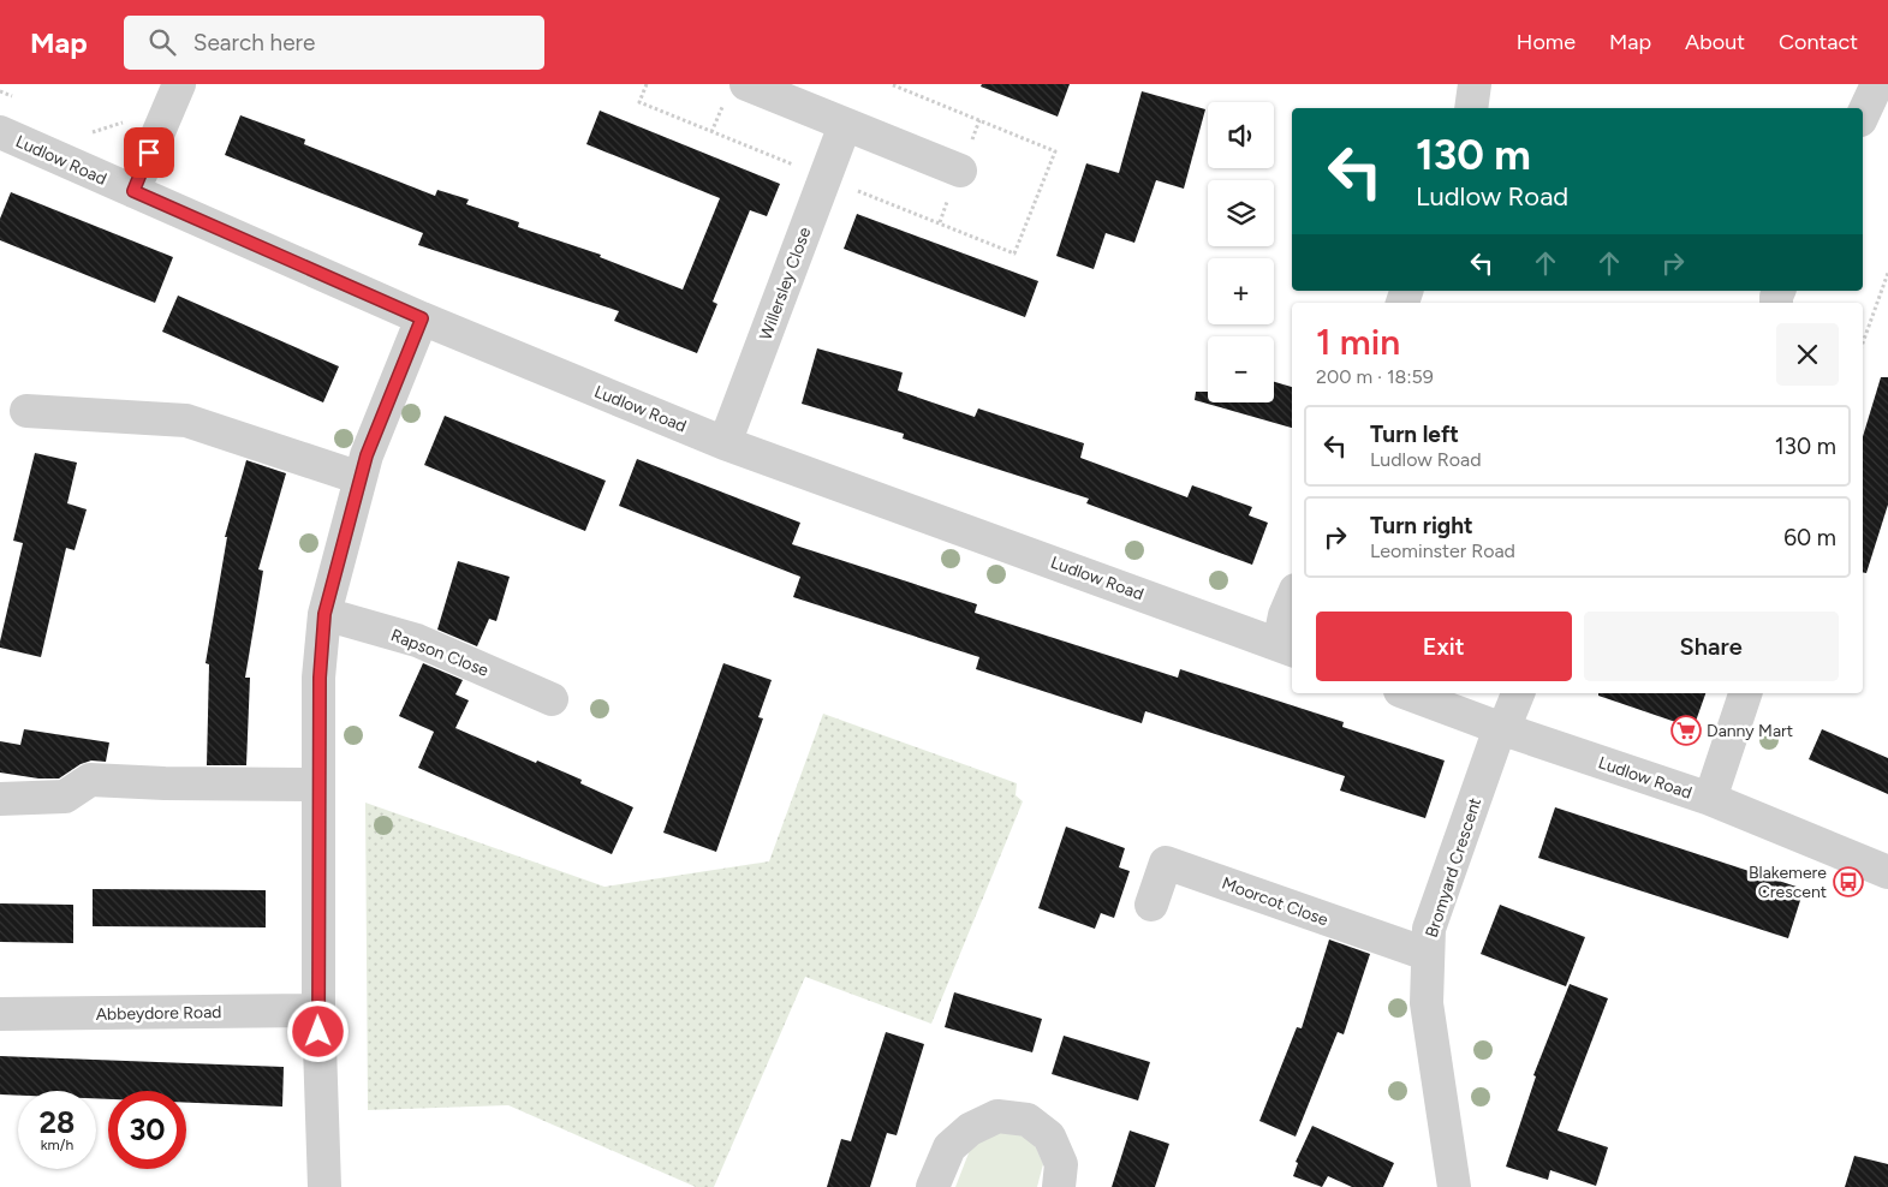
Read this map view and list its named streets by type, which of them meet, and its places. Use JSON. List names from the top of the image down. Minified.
{"streets":{"street":["Ludlow Road","Willersley Close","Rapson Close","Bromyard Crescent","Moorcot Close","Abbeydore Road"]},"crossings":[["Ludlow Road","Willersley Close"],["Ludlow Road","Bromyard Crescent"],["Bromyard Crescent","Moorcot Close"]],"places":{"supermarket":["Danny Mart"],"bus stop":["Blakemere Crescent"]},"page":{"header":"Map","search":"Search here","nav":["Home","Map","About","Contact"],"map_buttons":["+","−"],"turn":["130 m","Ludlow Road"],"heading":["1 min","200 m · 18:59"],"list":[{"name":"Turn left","note":"Ludlow Road","value":"130 m"},{"name":"Turn right","note":"Leominster Road","value":"60 m"}],"buttons":["Exit","Share"],"speed":"28 km/h","limit":"30"}}
